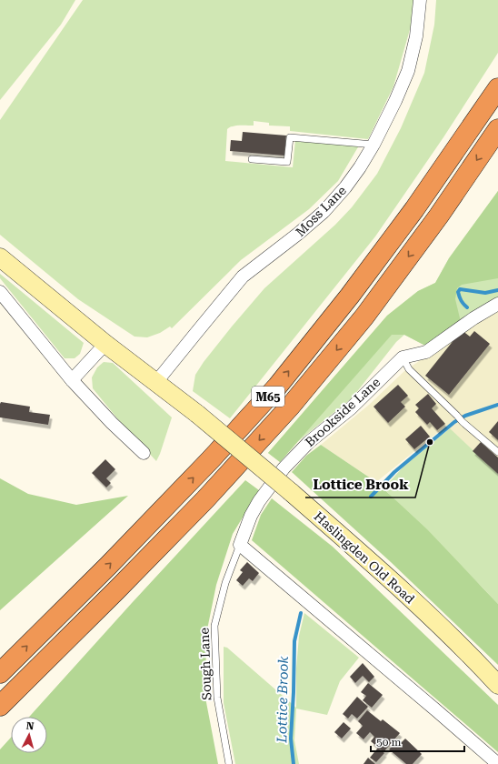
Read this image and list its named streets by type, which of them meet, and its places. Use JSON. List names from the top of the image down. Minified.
{"streets":{"highway":["M65"],"main road":["Haslingden Old Road"],"street":["Moss Lane","Brookside Lane"],"lane":["Sough Lane"]},"crossings":[["Moss Lane","Haslingden Old Road"],["Brookside Lane","Sough Lane"]],"water":["Lottice Brook"],"places":["Lottice Brook"],"scale_bar":"50 m","north":"top"}
